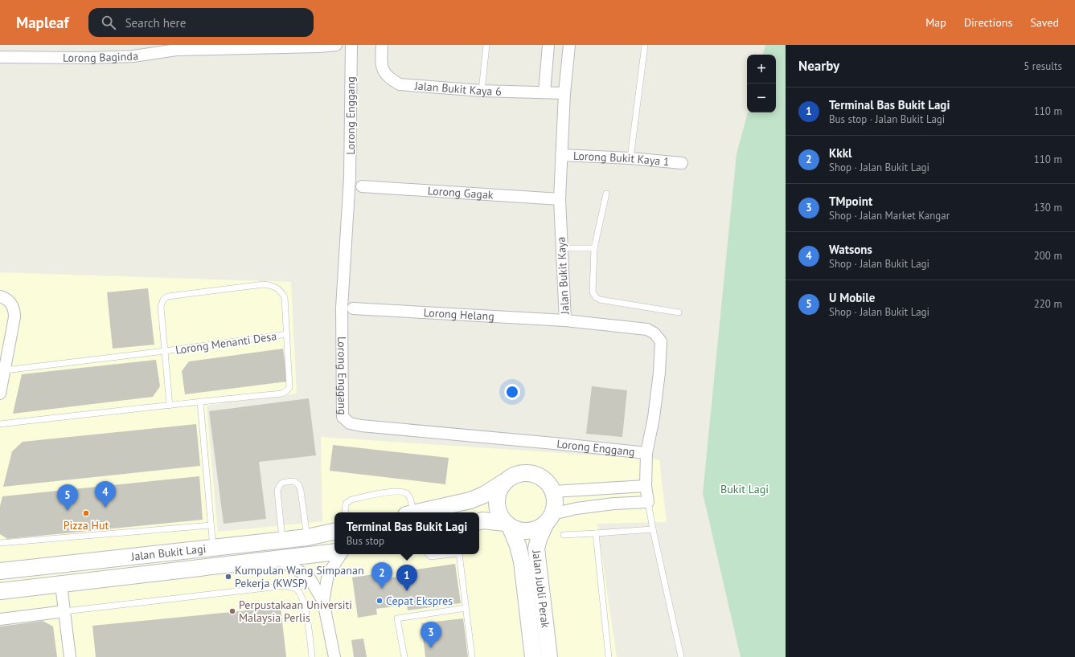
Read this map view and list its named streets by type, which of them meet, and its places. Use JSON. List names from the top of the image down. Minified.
{"streets":{"street":["Lorong Baginda","Jalan Bukit Kaya 6","Lorong Enggang","Lorong Bukit Kaya 1","Lorong Gagak","Jalan Bukit Kaya","Lorong Helang","Jalan Bukit Lagi","Jalan Jubli Perak"],"lane":["Lorong Menanti Desa"]},"crossings":[["Jalan Bukit Kaya 6","Jalan Bukit Kaya"],["Lorong Enggang","Jalan Bukit Kaya"],["Lorong Bukit Kaya 1","Jalan Bukit Kaya"],["Lorong Gagak","Jalan Bukit Kaya"],["Jalan Bukit Kaya","Lorong Helang"]],"parks":["Bukit Lagi"],"places":["Pizza Hut","Kumpulan Wang Simpanan Pekerja (KWSP)","Cepat Ekspres","Perpustakaan Universiti Malaysia Perlis"],"page":{"header":"Mapleaf","search":"Search here","nav":["Map","Directions","Saved"],"heading":["Nearby","5 results"],"map_buttons":["+","−"],"list":[{"mark":"1","name":"Terminal Bas Bukit Lagi","note":"Bus stop · Jalan Bukit Lagi","value":"110 m"},{"mark":"2","name":"Kkkl","note":"Shop · Jalan Bukit Lagi","value":"110 m"},{"mark":"3","name":"TMpoint","note":"Shop · Jalan Market Kangar","value":"130 m"},{"mark":"4","name":"Watsons","note":"Shop · Jalan Bukit Lagi","value":"200 m"},{"mark":"5","name":"U Mobile","note":"Shop · Jalan Bukit Lagi","value":"220 m"}],"pins":["4","5","2","1","3"],"popup":["Terminal Bas Bukit Lagi","Bus stop"]}}
